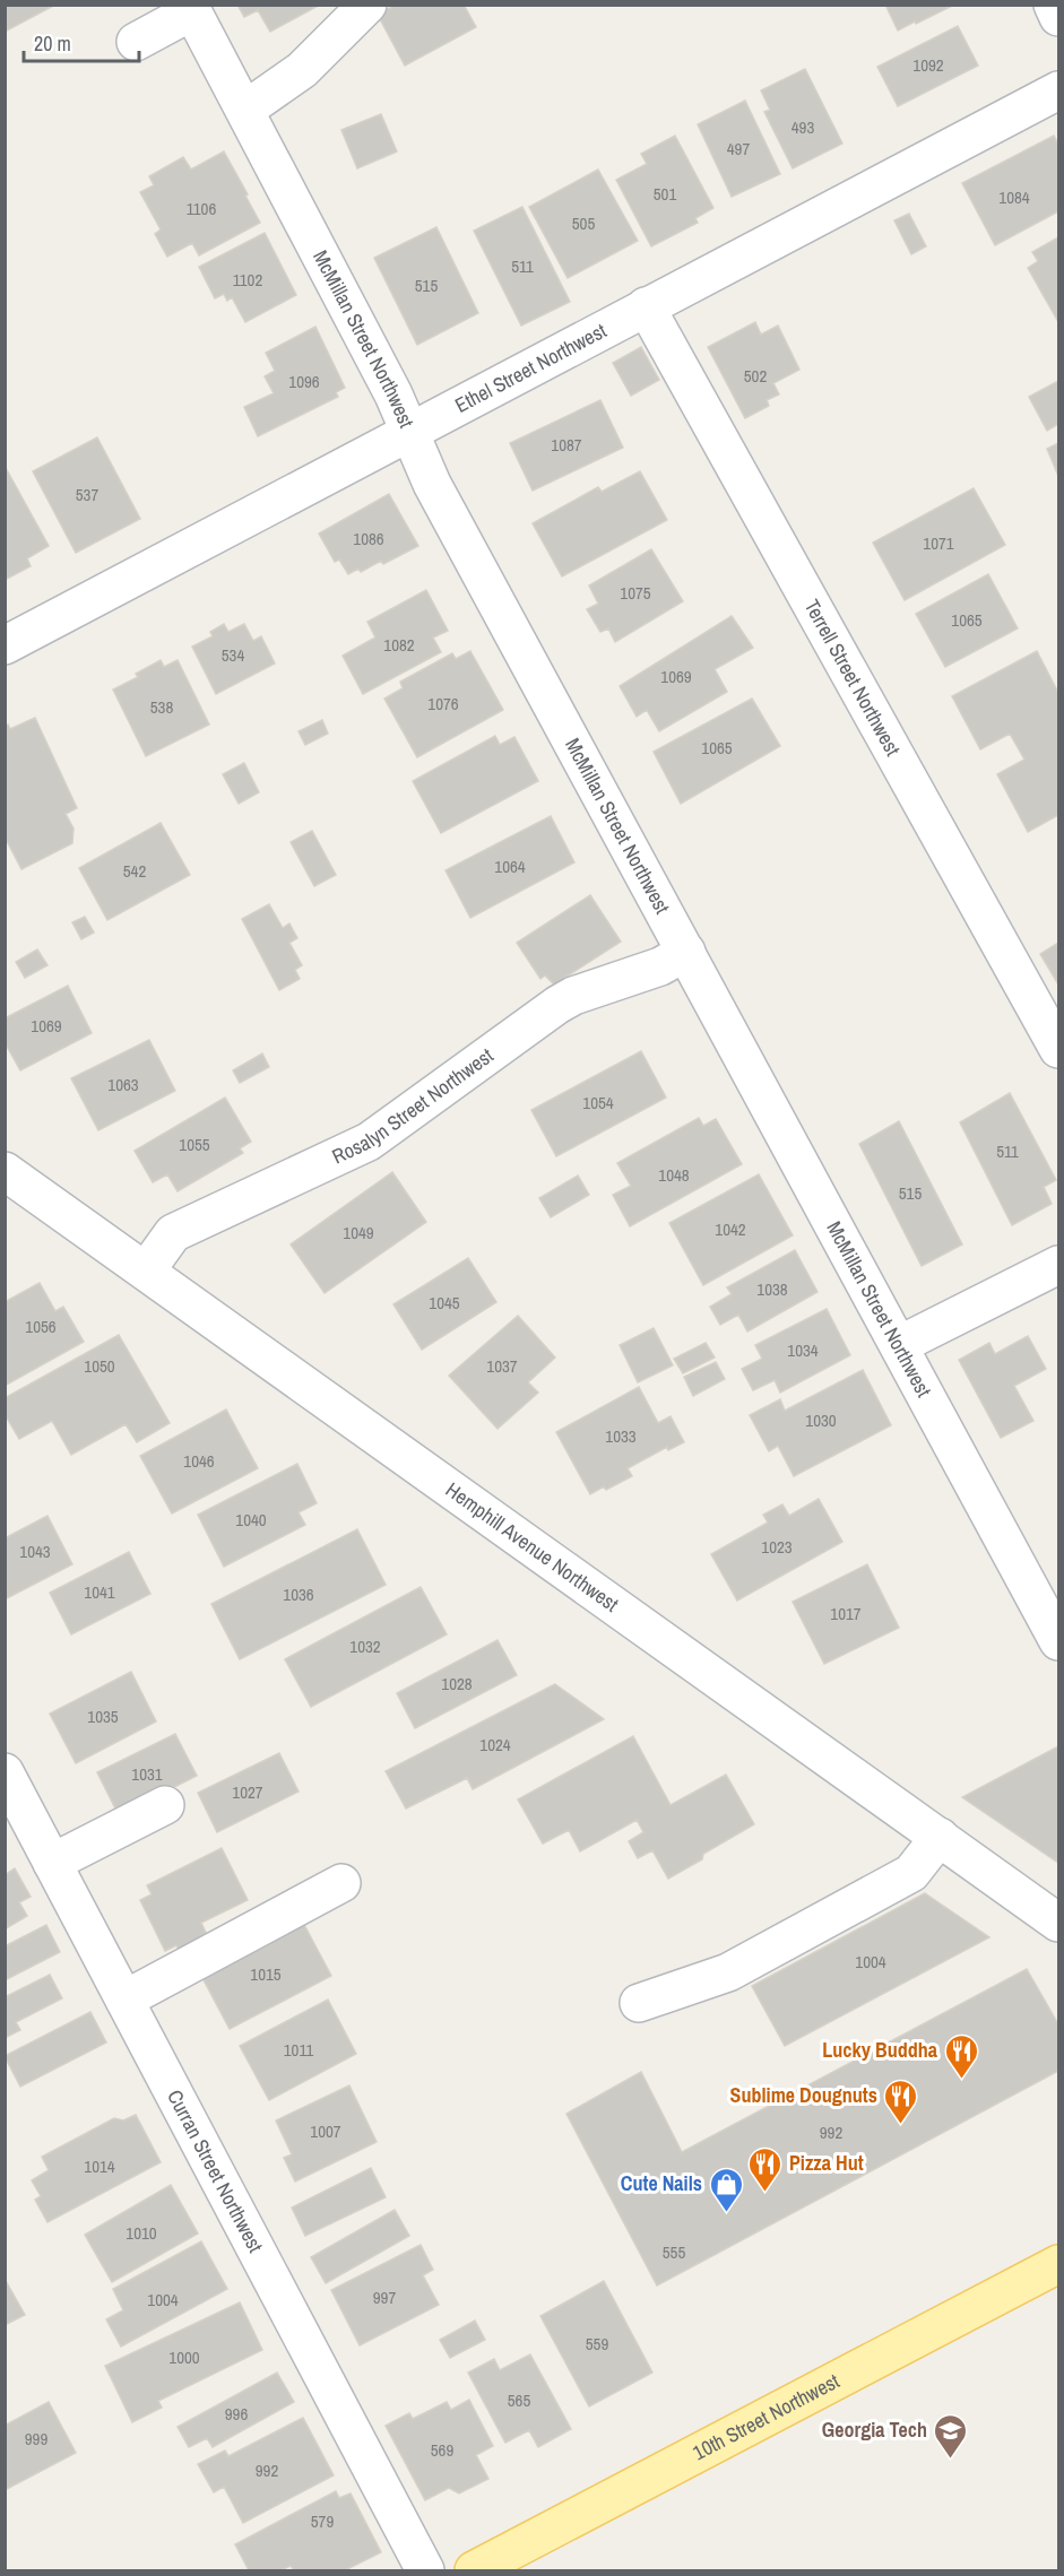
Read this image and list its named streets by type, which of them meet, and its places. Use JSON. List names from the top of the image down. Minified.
{"streets":{"main road":["10th Street Northwest"],"street":["McMillan Street Northwest","Ethel Street Northwest","Terrell Street Northwest","Rosalyn Street Northwest","Hemphill Avenue Northwest","Curran Street Northwest"]},"crossings":[["McMillan Street Northwest","Ethel Street Northwest"],["McMillan Street Northwest","Rosalyn Street Northwest"],["Ethel Street Northwest","Terrell Street Northwest"],["Rosalyn Street Northwest","Hemphill Avenue Northwest"]],"places":{"restaurant":["Lucky Buddha","Sublime Dougnuts","Pizza Hut"],"shop":["Cute Nails"],"school or university":["Georgia Tech"]},"house_numbers":["1092","493","497","501","1084","1106","505","511","1102","515","502","1096","1087","537","1086","1071","1075","1065","1082","534","1069","1076","538","1065","1064","542","1069","1063","1054","1055","511","1048","515","1042","1049","1038","1045","1056","1034","1050","1037","1030","1033","1046","1040","1023","1043","1041","1036","1017","1032","1028","1035","1024","1031","1027","1004","1015","1011","1007","992","1014","1010","555","997","1004","559","1000","565","996","999","569","992","579"],"scale_bar":"20 m"}
